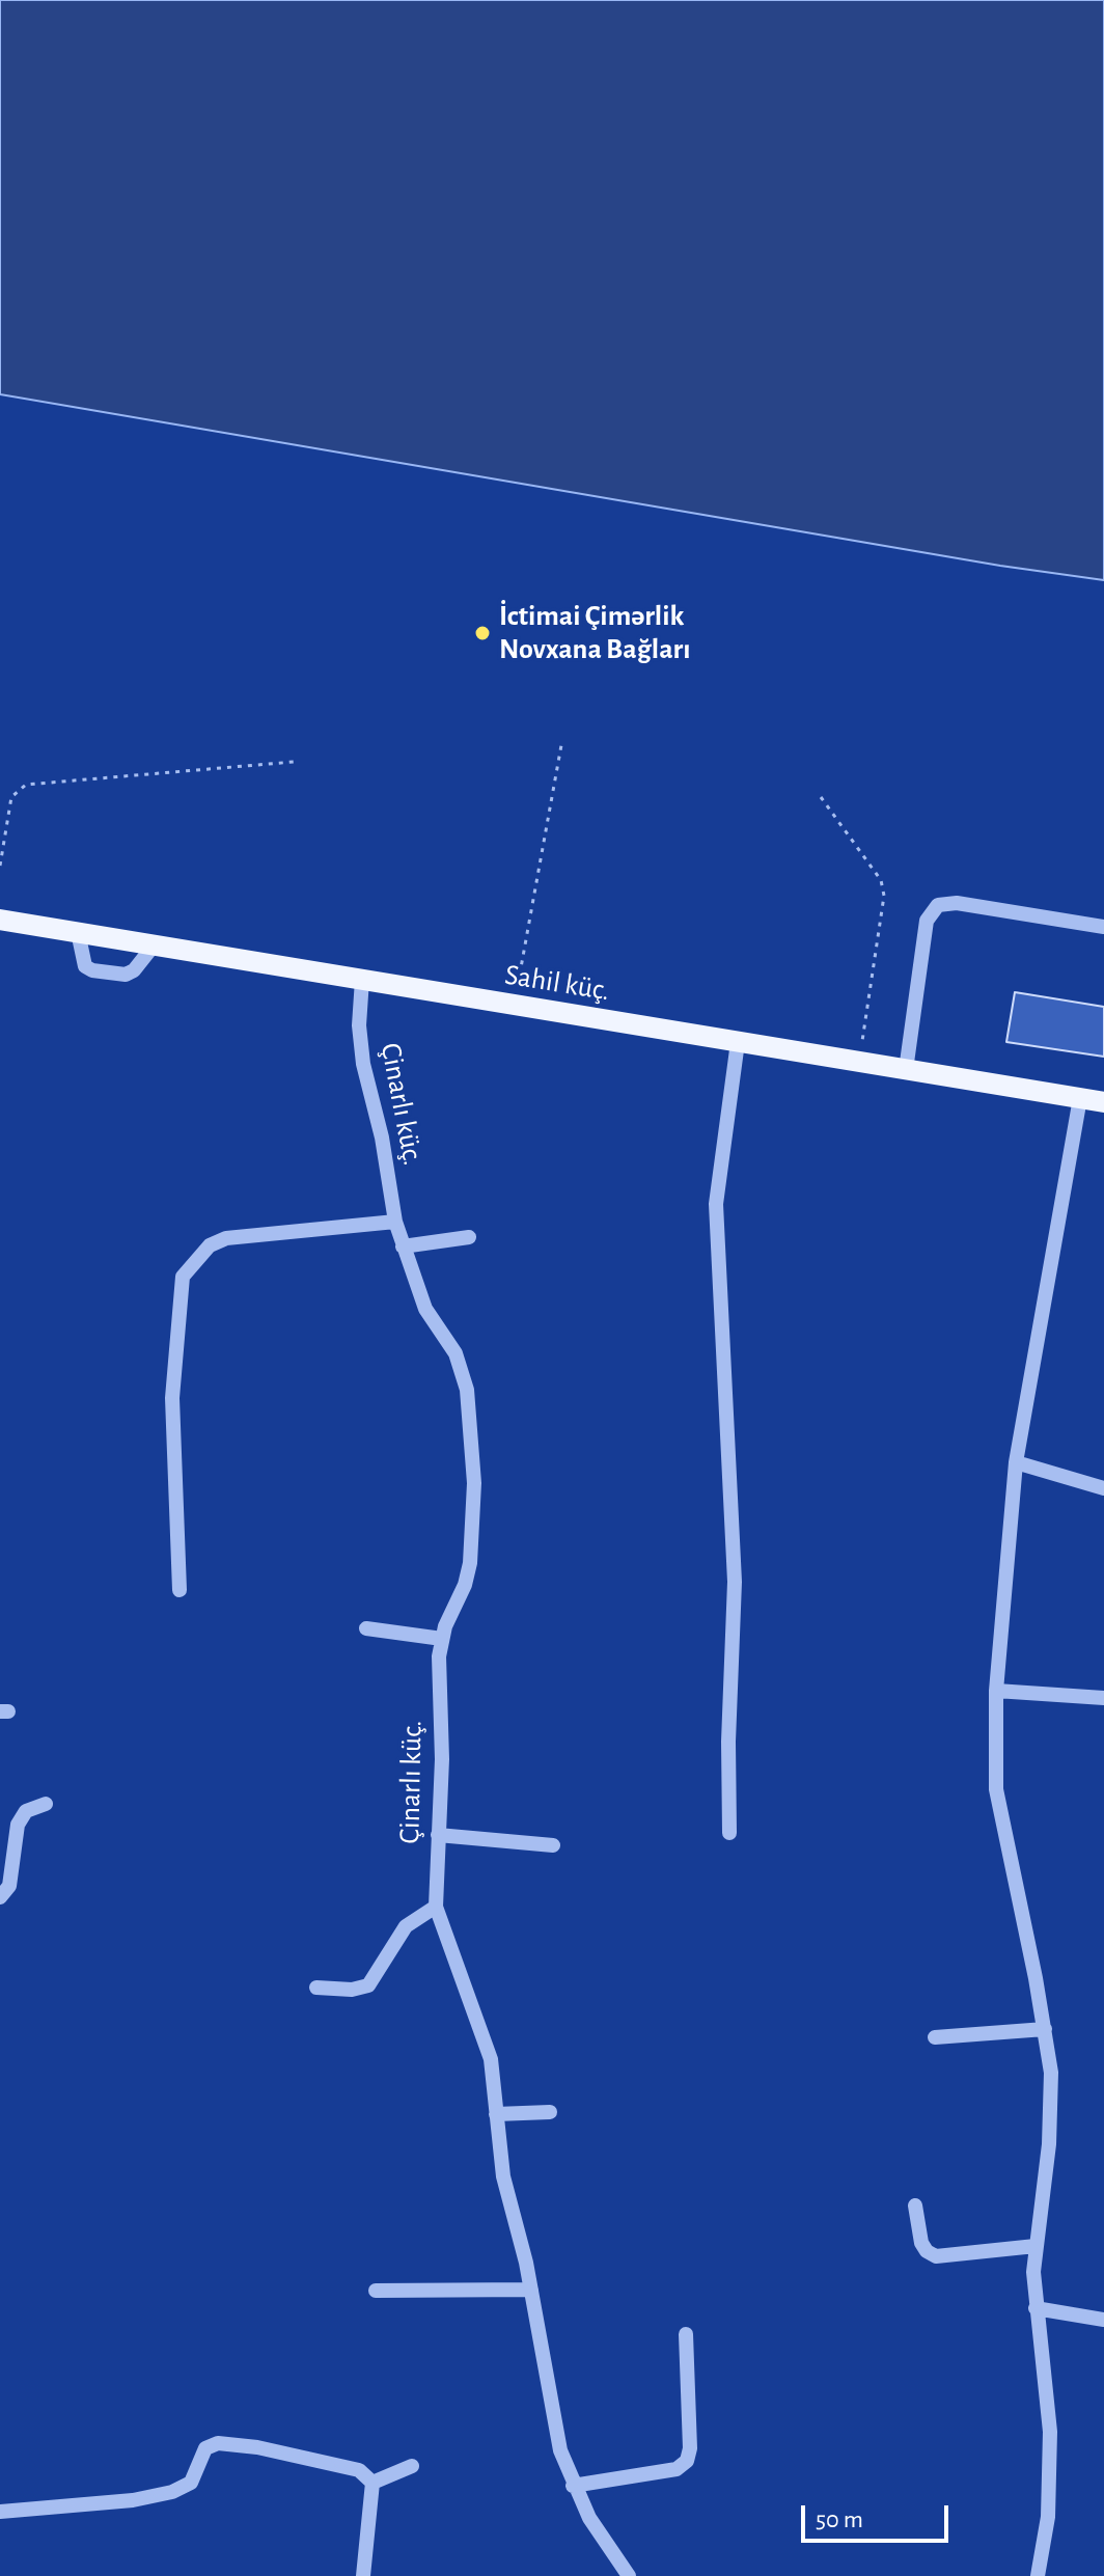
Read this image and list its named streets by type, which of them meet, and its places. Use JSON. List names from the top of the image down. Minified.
{"streets":{"main road":["Sahil küç."],"street":["Çinarlı küç."]},"crossings":[["Sahil küç.","Çinarlı küç."]],"places":["İctimai Çimərlik Novxana Bağları"],"scale_bar":"50 m"}
